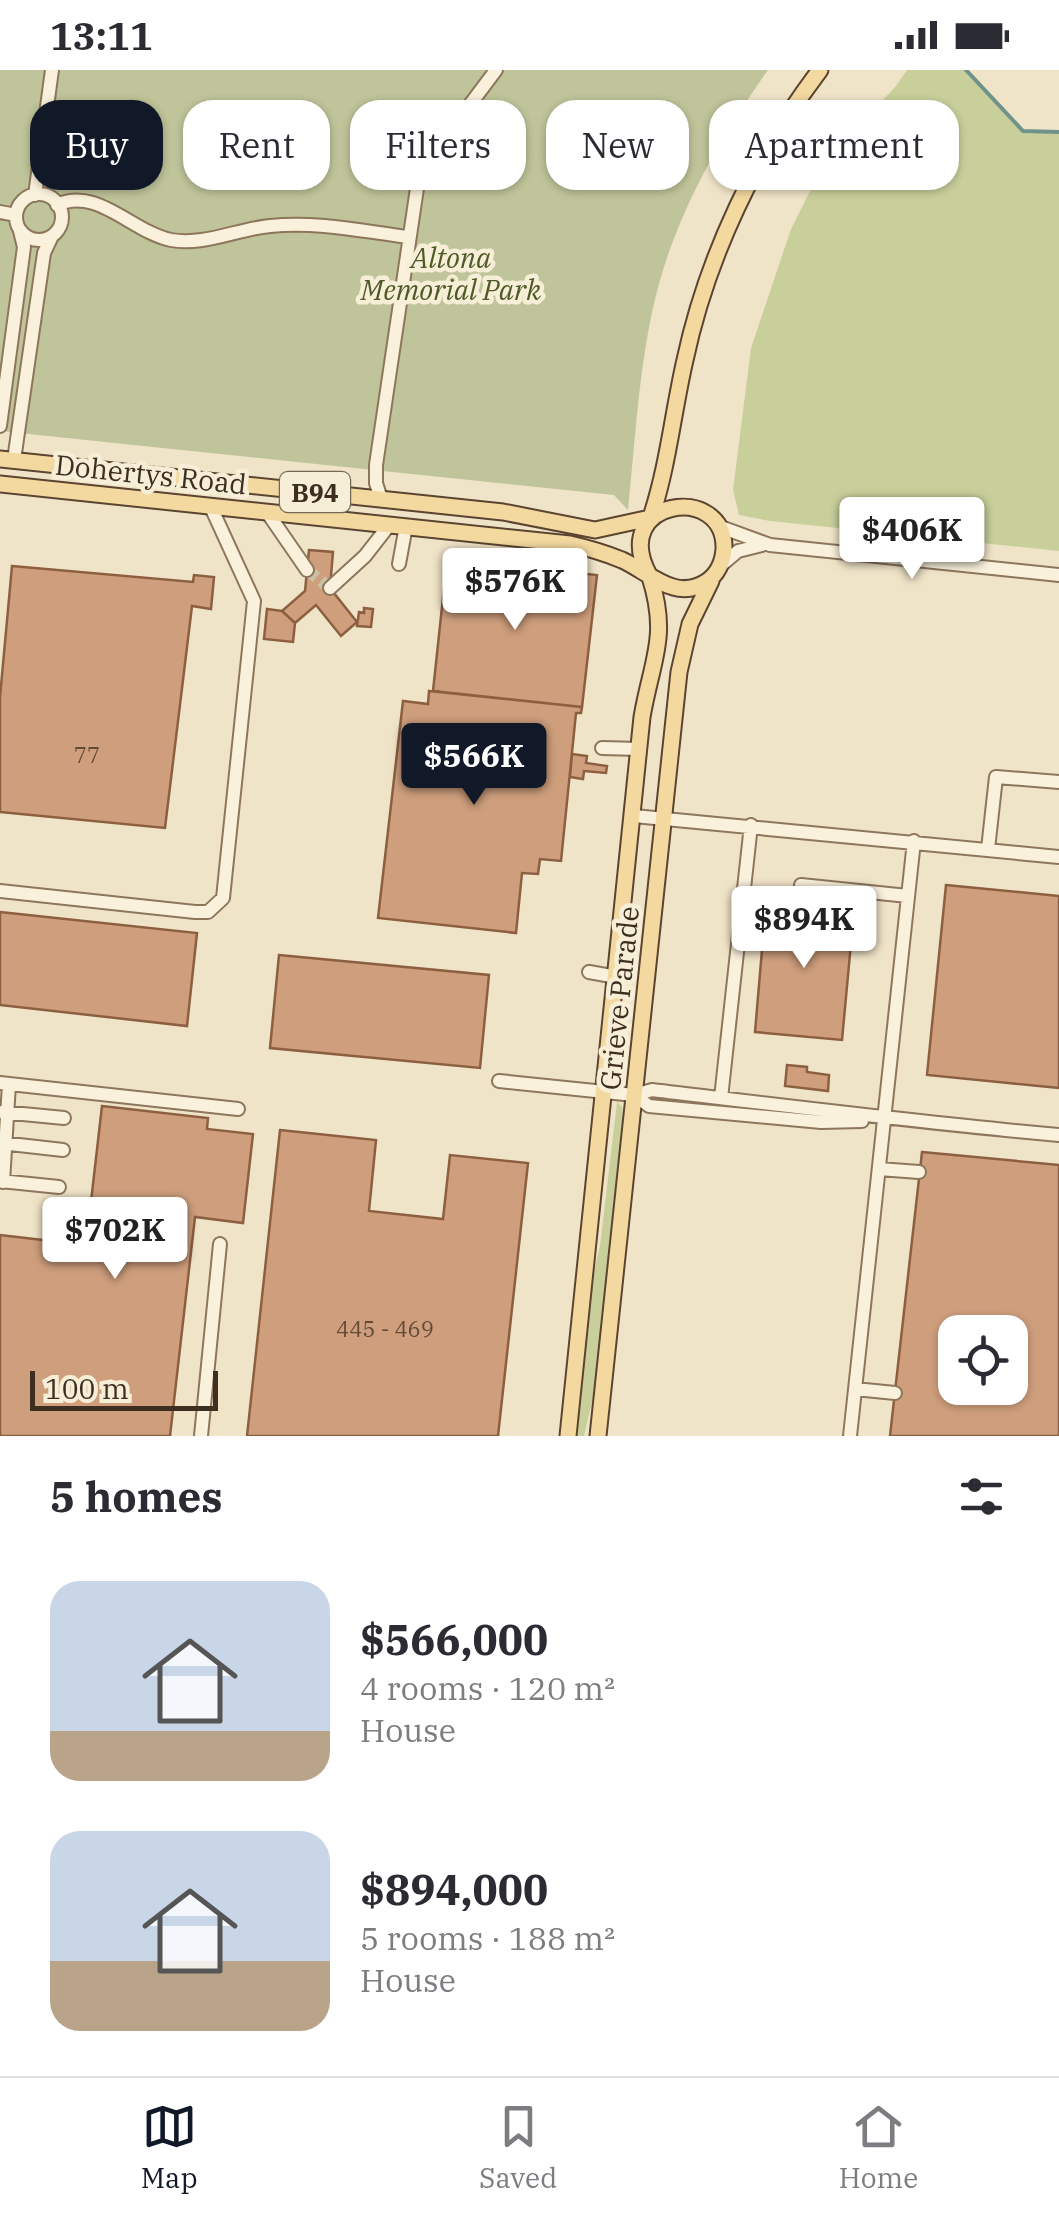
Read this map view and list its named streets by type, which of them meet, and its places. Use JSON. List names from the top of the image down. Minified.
{"streets":{"main road":["Dohertys Road","B94","Grieve Parade"]},"crossings":[["Dohertys Road","B94"],["Dohertys Road","Grieve Parade"],["B94","Grieve Parade"]],"parks":["Altona Memorial Park"],"house_numbers":["77","445 - 469"],"scale_bar":"100 m","page":{"status":"13:11","chip":["Buy","Rent","Filters","New","Apartment"],"price":["$406K","$576K","$566K","$894K","$702K"],"scale":"100 m","heading":"5 homes","list":[{"name":"$566,000","note":"4 rooms · 120 m² · House"},{"name":"$894,000","note":"5 rooms · 188 m² · House"}],"tabs":["Map","Saved","Home"]}}
